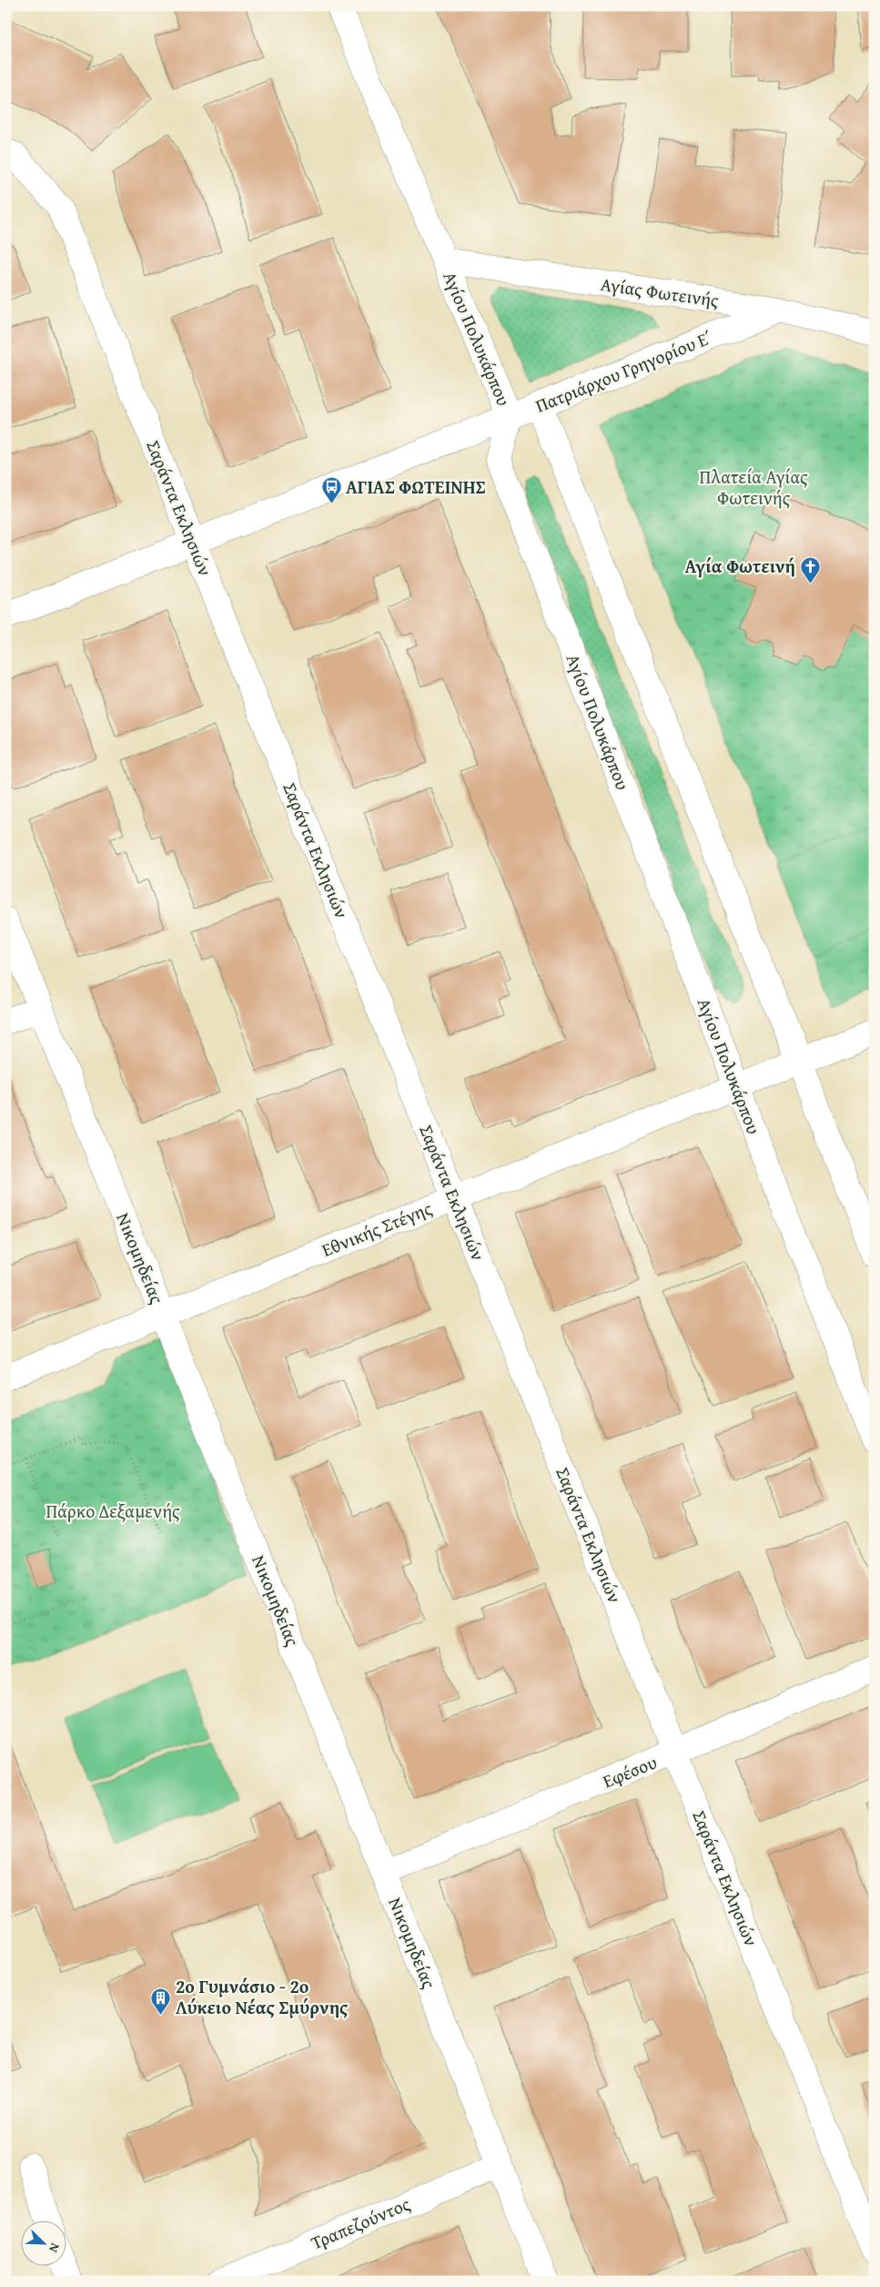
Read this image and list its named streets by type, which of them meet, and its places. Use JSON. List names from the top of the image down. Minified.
{"streets":{"street":["Αγίας Φωτεινής","Αγίου Πολυκάρπου","Πατριάρχου Γρηγορίου Ε΄","Σαράντα Εκλησιών","Εθνικής Στέγης","Νικομηδείας","Εφέσου","Τραπεζούντος"]},"crossings":[["Αγίας Φωτεινής","Αγίου Πολυκάρπου"],["Αγίας Φωτεινής","Πατριάρχου Γρηγορίου Ε΄"],["Αγίου Πολυκάρπου","Πατριάρχου Γρηγορίου Ε΄"],["Αγίου Πολυκάρπου","Εθνικής Στέγης"],["Πατριάρχου Γρηγορίου Ε΄","Σαράντα Εκλησιών"],["Σαράντα Εκλησιών","Εθνικής Στέγης"],["Σαράντα Εκλησιών","Εφέσου"],["Εθνικής Στέγης","Νικομηδείας"],["Νικομηδείας","Εφέσου"],["Νικομηδείας","Τραπεζούντος"]],"parks":["Πλατεία Αγίας Φωτεινής","Πάρκο Δεξαμενής"],"places":{"bus stop":["ΑΓΙΑΣ ΦΩΤΕΙΝΗΣ"],"church":["Αγία Φωτεινή"],"building":["2ο Γυμνάσιο - 2ο Λύκειο Νέας Σμύρνης"]},"north":"bottom right"}
